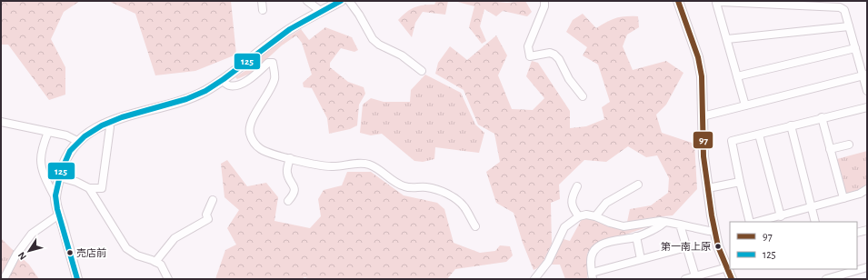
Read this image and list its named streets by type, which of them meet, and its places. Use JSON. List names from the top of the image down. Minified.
{"places":["第一南上原","売店前"],"lines":["transit line 97","transit line 125"],"legend":["97","125"],"north":"bottom left"}
